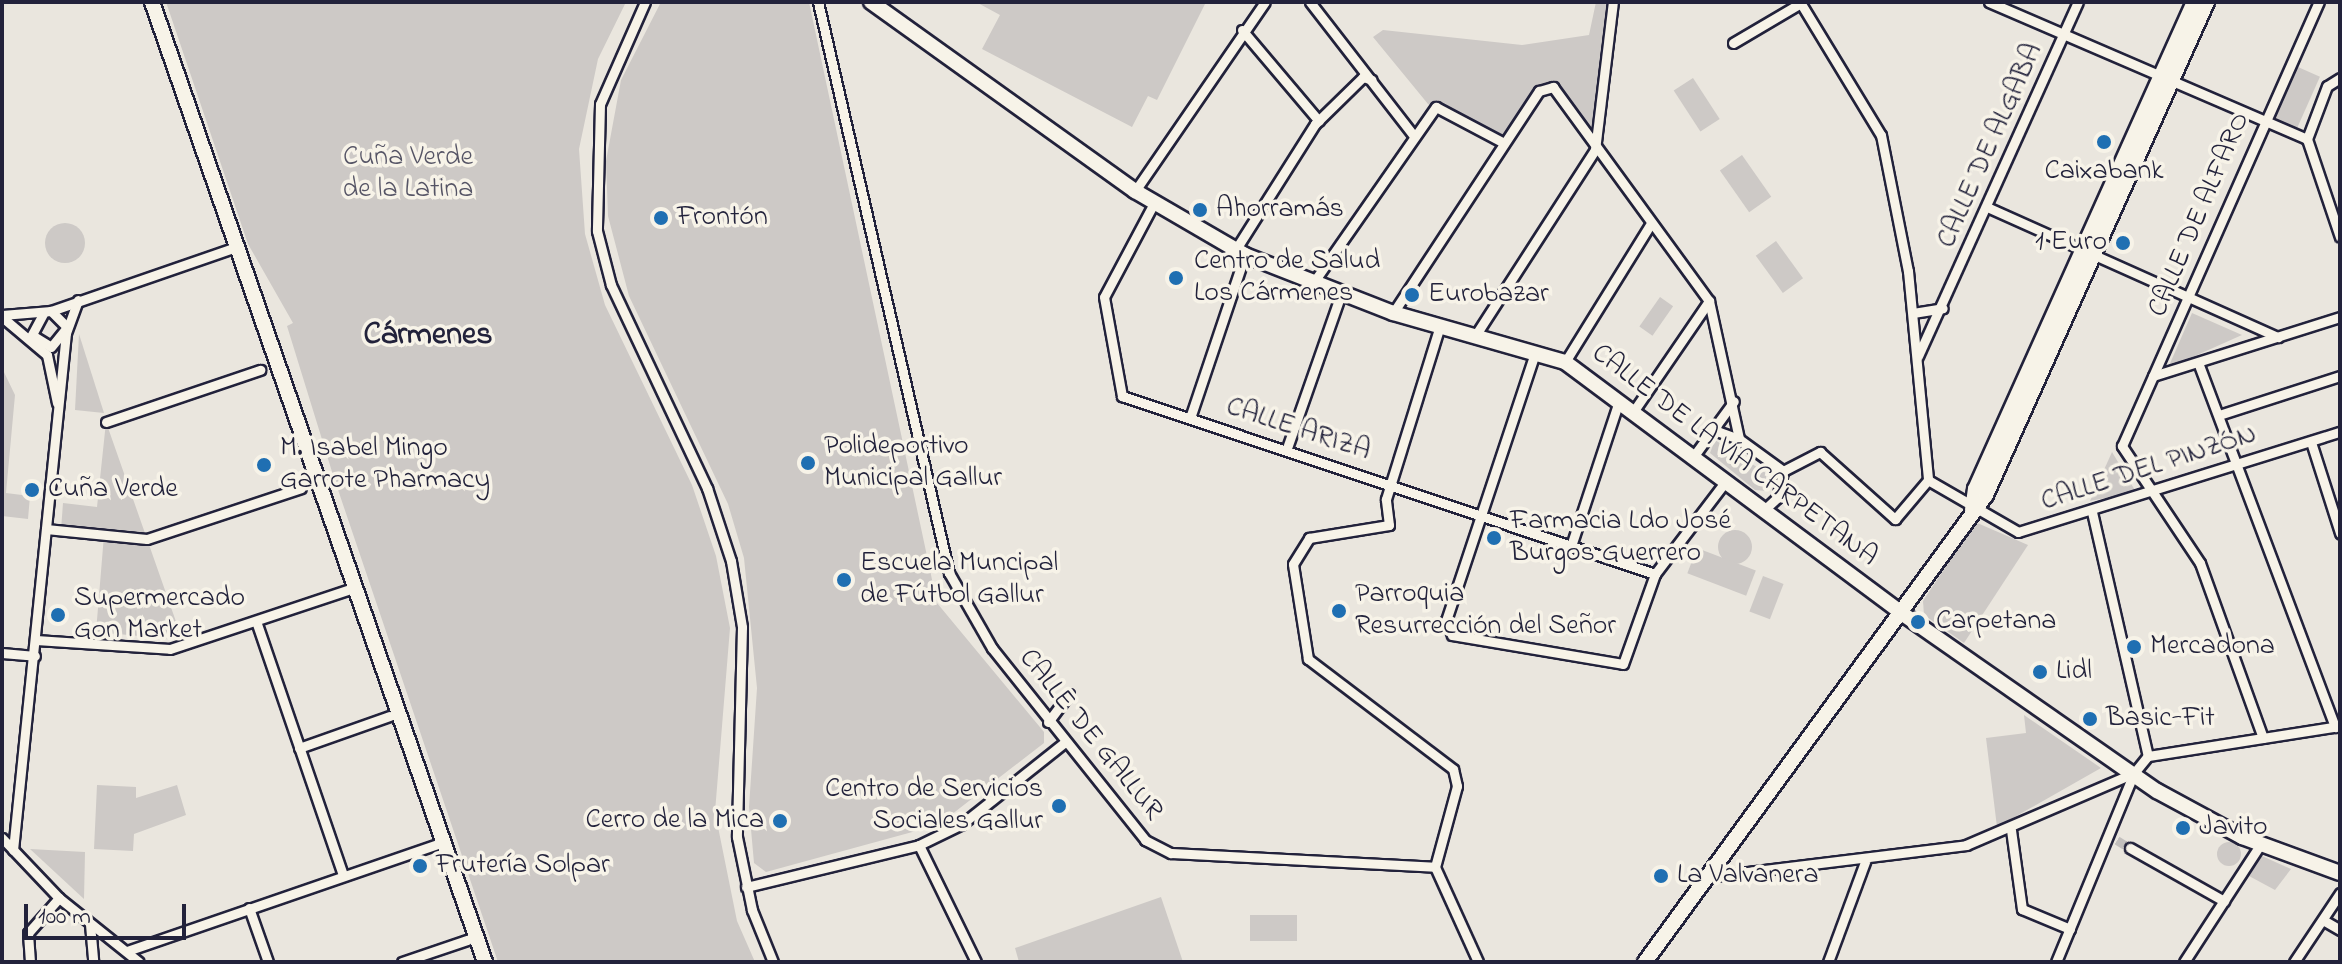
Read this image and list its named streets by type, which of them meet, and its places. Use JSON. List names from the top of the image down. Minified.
{"streets":{"street":["CALLE DE ALGABA","CALLE DE ALFARO","CALLE ARIZA","CALLE DE LA VÍA CARPETANA","CALLE DEL PINZÓN","CALLE DE GALLUR"]},"crossings":[["CALLE DE ALFARO","CALLE DEL PINZÓN"],["CALLE ARIZA","CALLE DE LA VÍA CARPETANA"]],"districts":["Cármenes"],"parks":["Cuña Verde de la Latina"],"places":["Caixabank","Ahorramás","Frontón","1 Euro","Centro de Salud Los Cármenes","Eurobazar","Polideportivo Municipal Gallur","M. Isabel Mingo Garrote Pharmacy","Cuña Verde","Farmacia Ldo José Burgos Guerrero","Escuela Muncipal de Fútbol Gallur","Parroquia Resurrección del Señor","Supermercado Gon Market","Carpetana","Mercadona","Lidl","Basic-Fit","Centro de Servicios Sociales Gallur","Cerro de la Mica","Javito","Frutería Solpar","La Valvanera"],"scale_bar":"100 m"}
